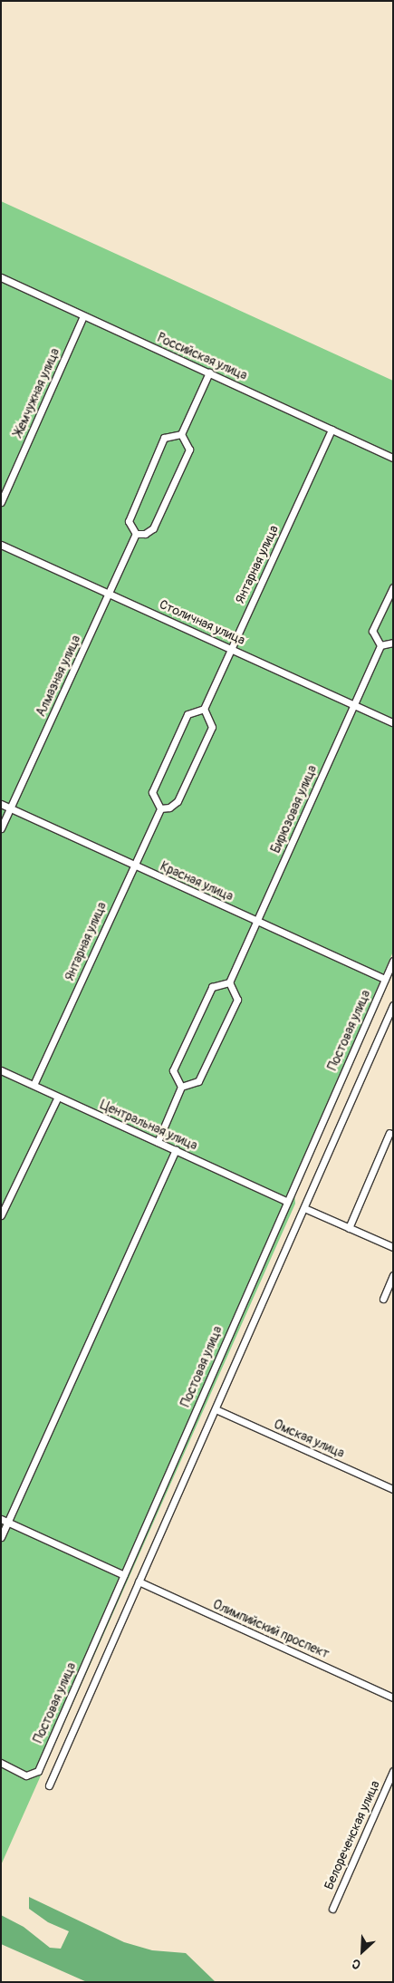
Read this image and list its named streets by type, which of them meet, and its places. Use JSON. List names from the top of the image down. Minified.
{"streets":{"street":["Российская улица","Жемчужная улица","Янтарная улица","Столичная улица","Алмазная улица","Бирюзовая улица","Красная улица","Постовая улица","Центральная улица","Омская улица","Олимпийский проспект","Белореченская улица"]},"crossings":[["Российская улица","Жемчужная улица"],["Российская улица","Янтарная улица"],["Янтарная улица","Столичная улица"],["Янтарная улица","Красная улица"],["Янтарная улица","Центральная улица"],["Столичная улица","Алмазная улица"],["Столичная улица","Бирюзовая улица"],["Алмазная улица","Красная улица"],["Бирюзовая улица","Красная улица"],["Красная улица","Постовая улица"],["Постовая улица","Центральная улица"]],"north":"bottom left"}
